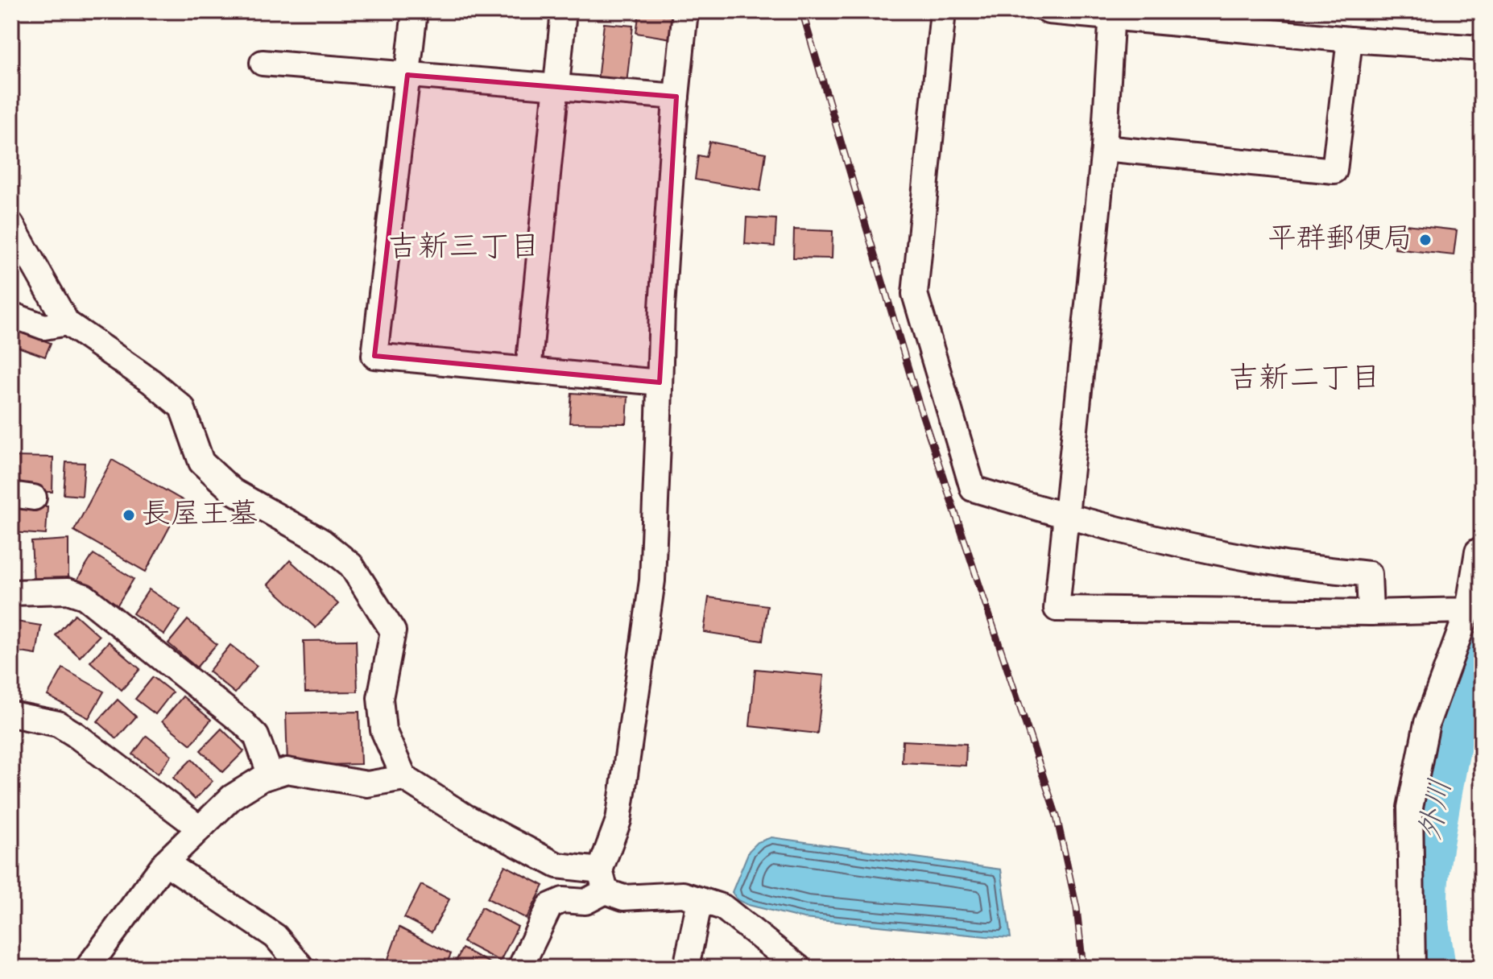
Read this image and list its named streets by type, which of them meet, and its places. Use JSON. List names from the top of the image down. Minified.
{"districts":["吉新三丁目","吉新二丁目"],"water":["外川"],"places":["平群郵便局","長屋王墓"]}
